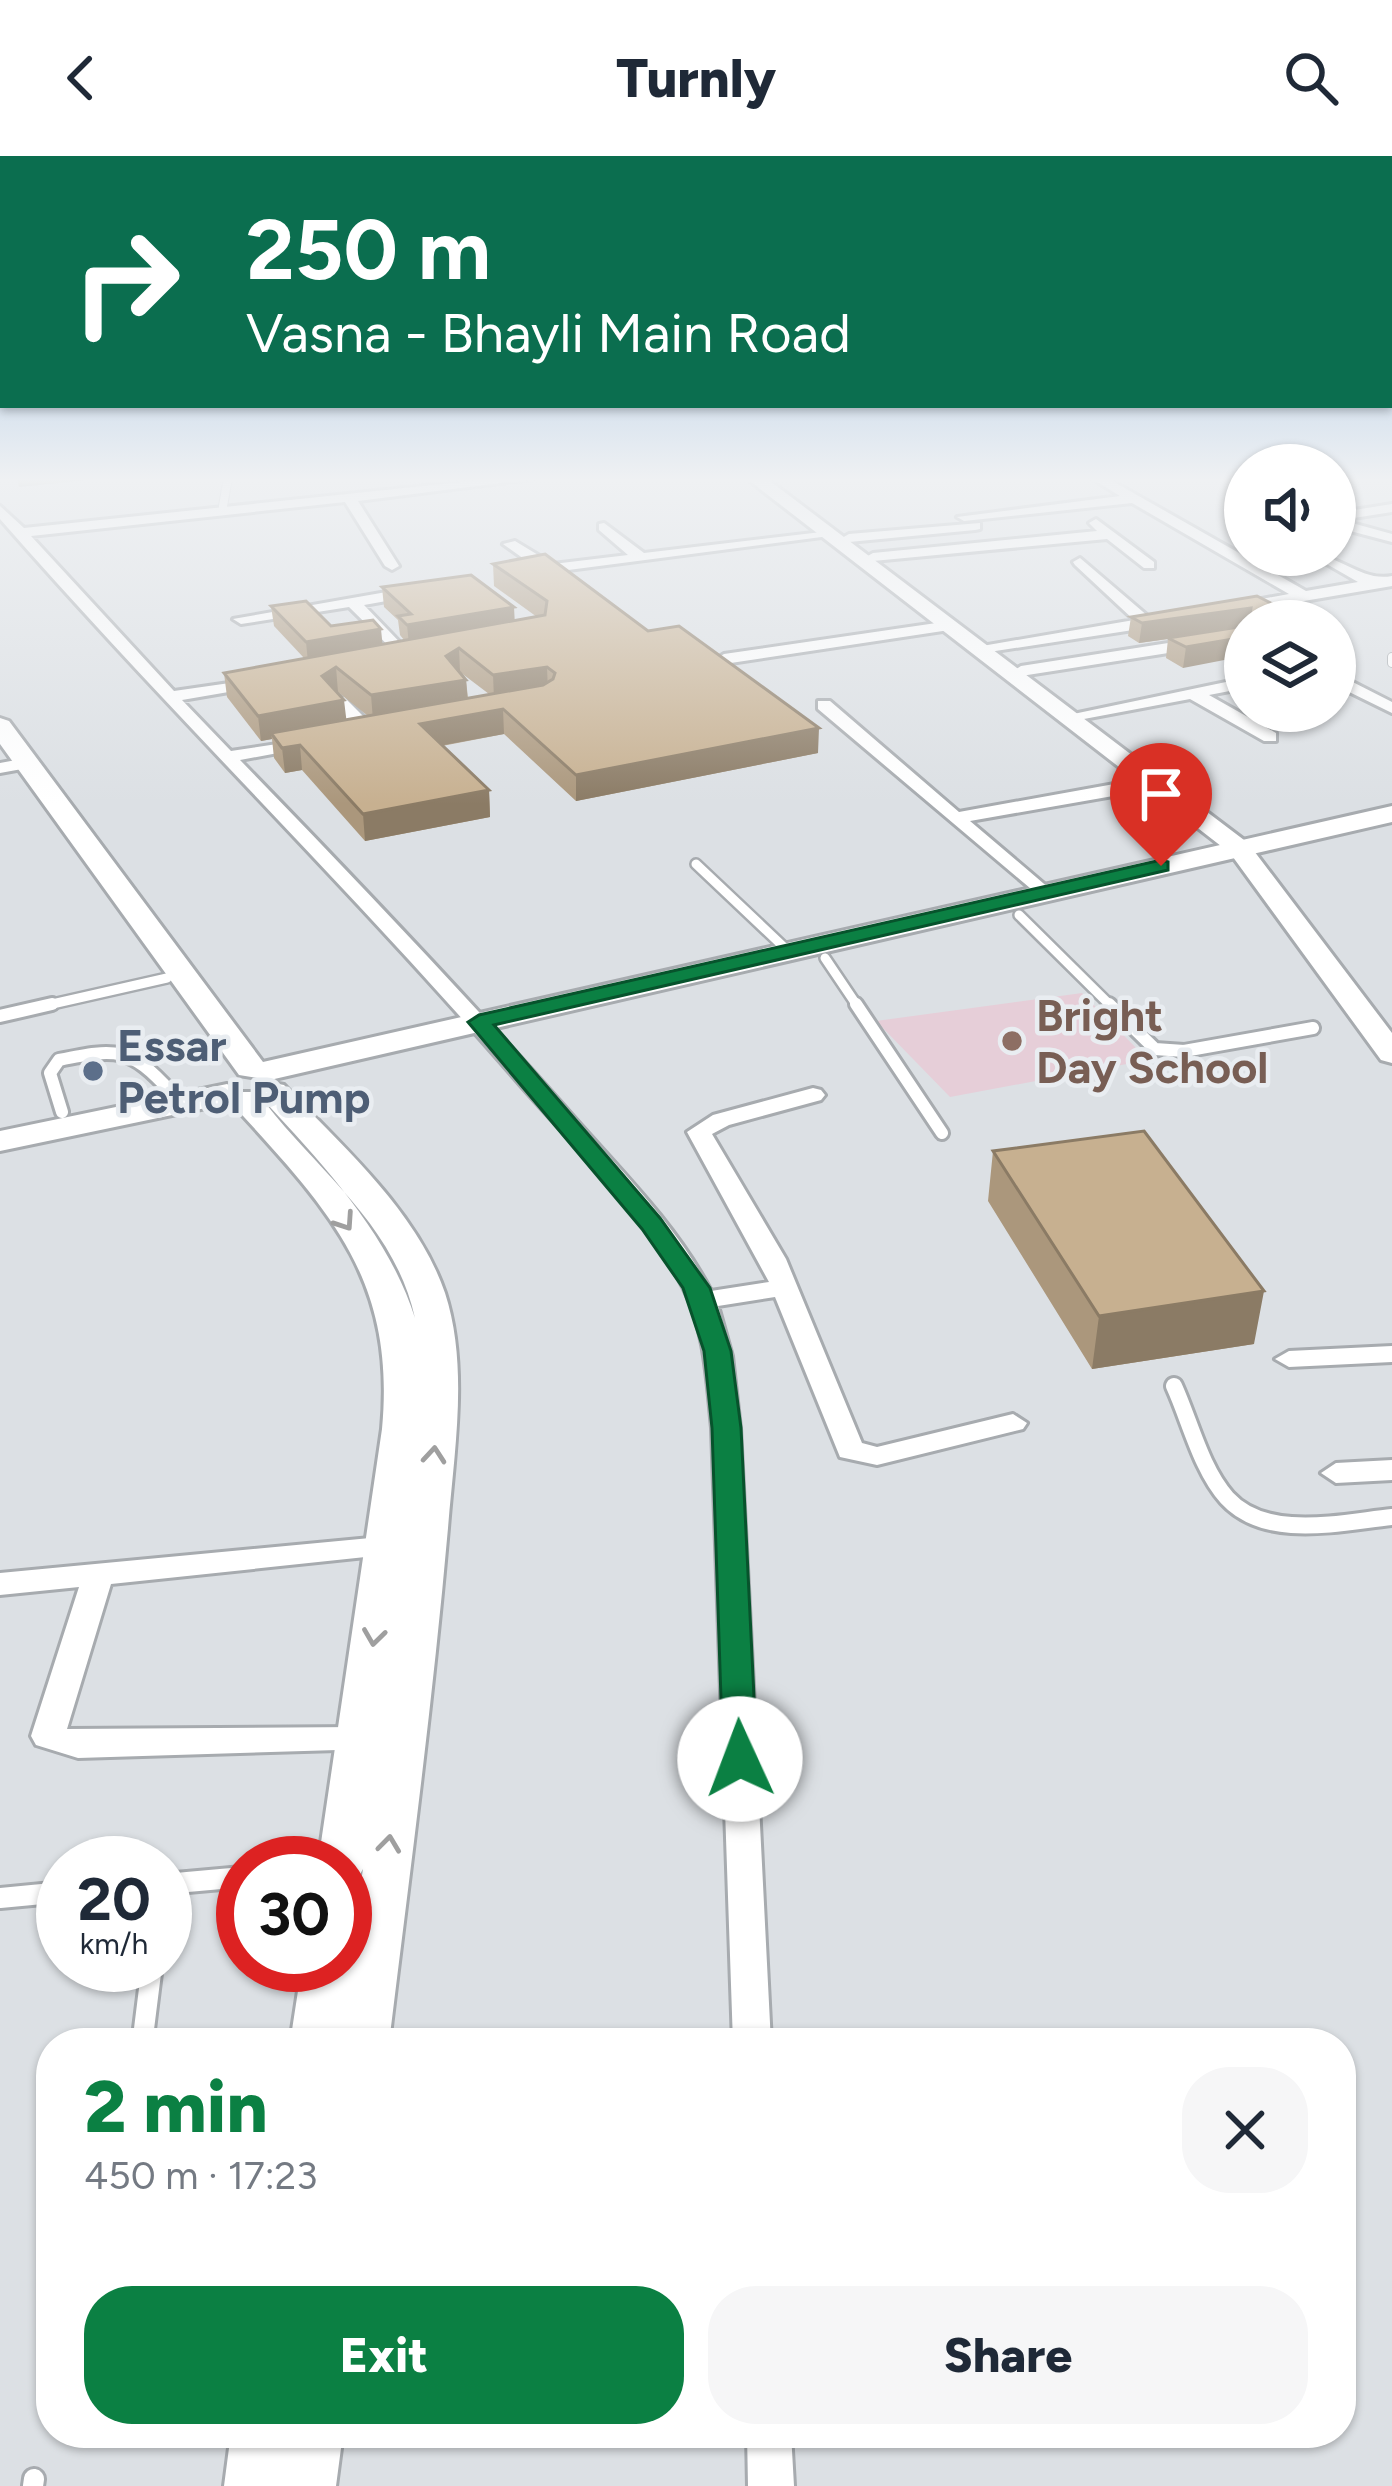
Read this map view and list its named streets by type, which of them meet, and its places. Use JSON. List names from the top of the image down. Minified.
{"places":["Bright Day School","Essar Petrol Pump"],"page":{"header":"Turnly","turn":["250 m","Vasna - Bhayli Main Road"],"speed":"20 km/h","limit":"30","heading":["2 min","450 m · 17:23"],"buttons":["Exit","Share"]}}
